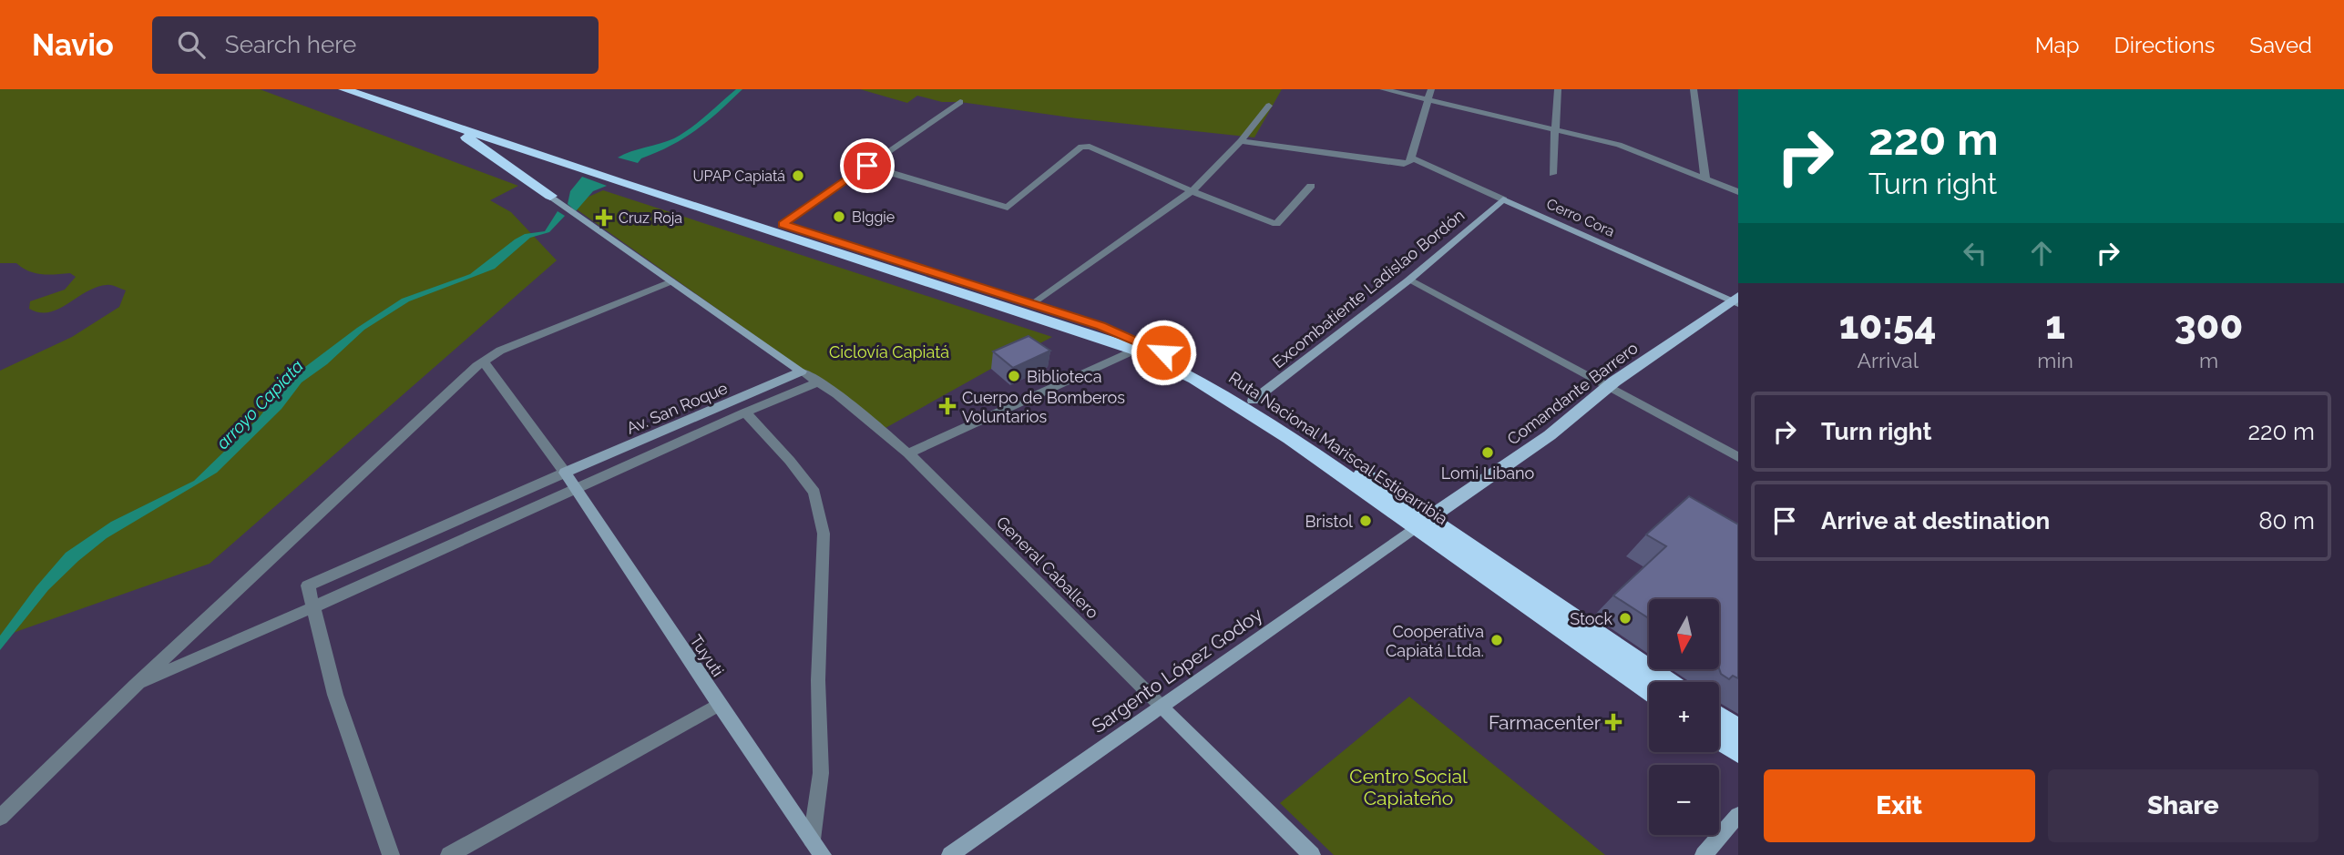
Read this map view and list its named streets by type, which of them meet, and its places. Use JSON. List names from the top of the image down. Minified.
{"streets":{"highway":["Ruta Nacional Mariscal Estigarribia"],"main road":["Comandante Barrero"],"street":["Cerro Cora","Excombatiente Ladislao Bordón","Av. San Roque","General Caballero","Tuyuti","Sargento López Godoy"]},"crossings":[["Cerro Cora","Excombatiente Ladislao Bordón"],["Cerro Cora","Comandante Barrero"],["Excombatiente Ladislao Bordón","Ruta Nacional Mariscal Estigarribia"],["Comandante Barrero","Ruta Nacional Mariscal Estigarribia"],["Comandante Barrero","Sargento López Godoy"],["Av. San Roque","General Caballero"],["Av. San Roque","Tuyuti"],["Ruta Nacional Mariscal Estigarribia","Sargento López Godoy"],["General Caballero","Sargento López Godoy"]],"water":["arroyo Capiata"],"parks":["Ciclovía Capiatá","Centro Social Capiateño"],"places":{"other":["UPAP Capiatá","BIggie","Biblioteca","Lomi Libano","Bristol","Stock","Cooperativa Capiatá Ltda."],"health":["Cruz Roja","Cuerpo de Bomberos Voluntarios","Farmacenter"]},"north":"bottom","page":{"header":"Navio","search":"Search here","nav":["Map","Directions","Saved"],"turn":["220 m","Turn right"],"eta":["10:54","Arrival","1","min","300","m"],"list":[{"name":"Turn right","value":"220 m"},{"name":"Arrive at destination","value":"80 m"}],"map_buttons":["+","−"],"buttons":["Exit","Share"]}}
